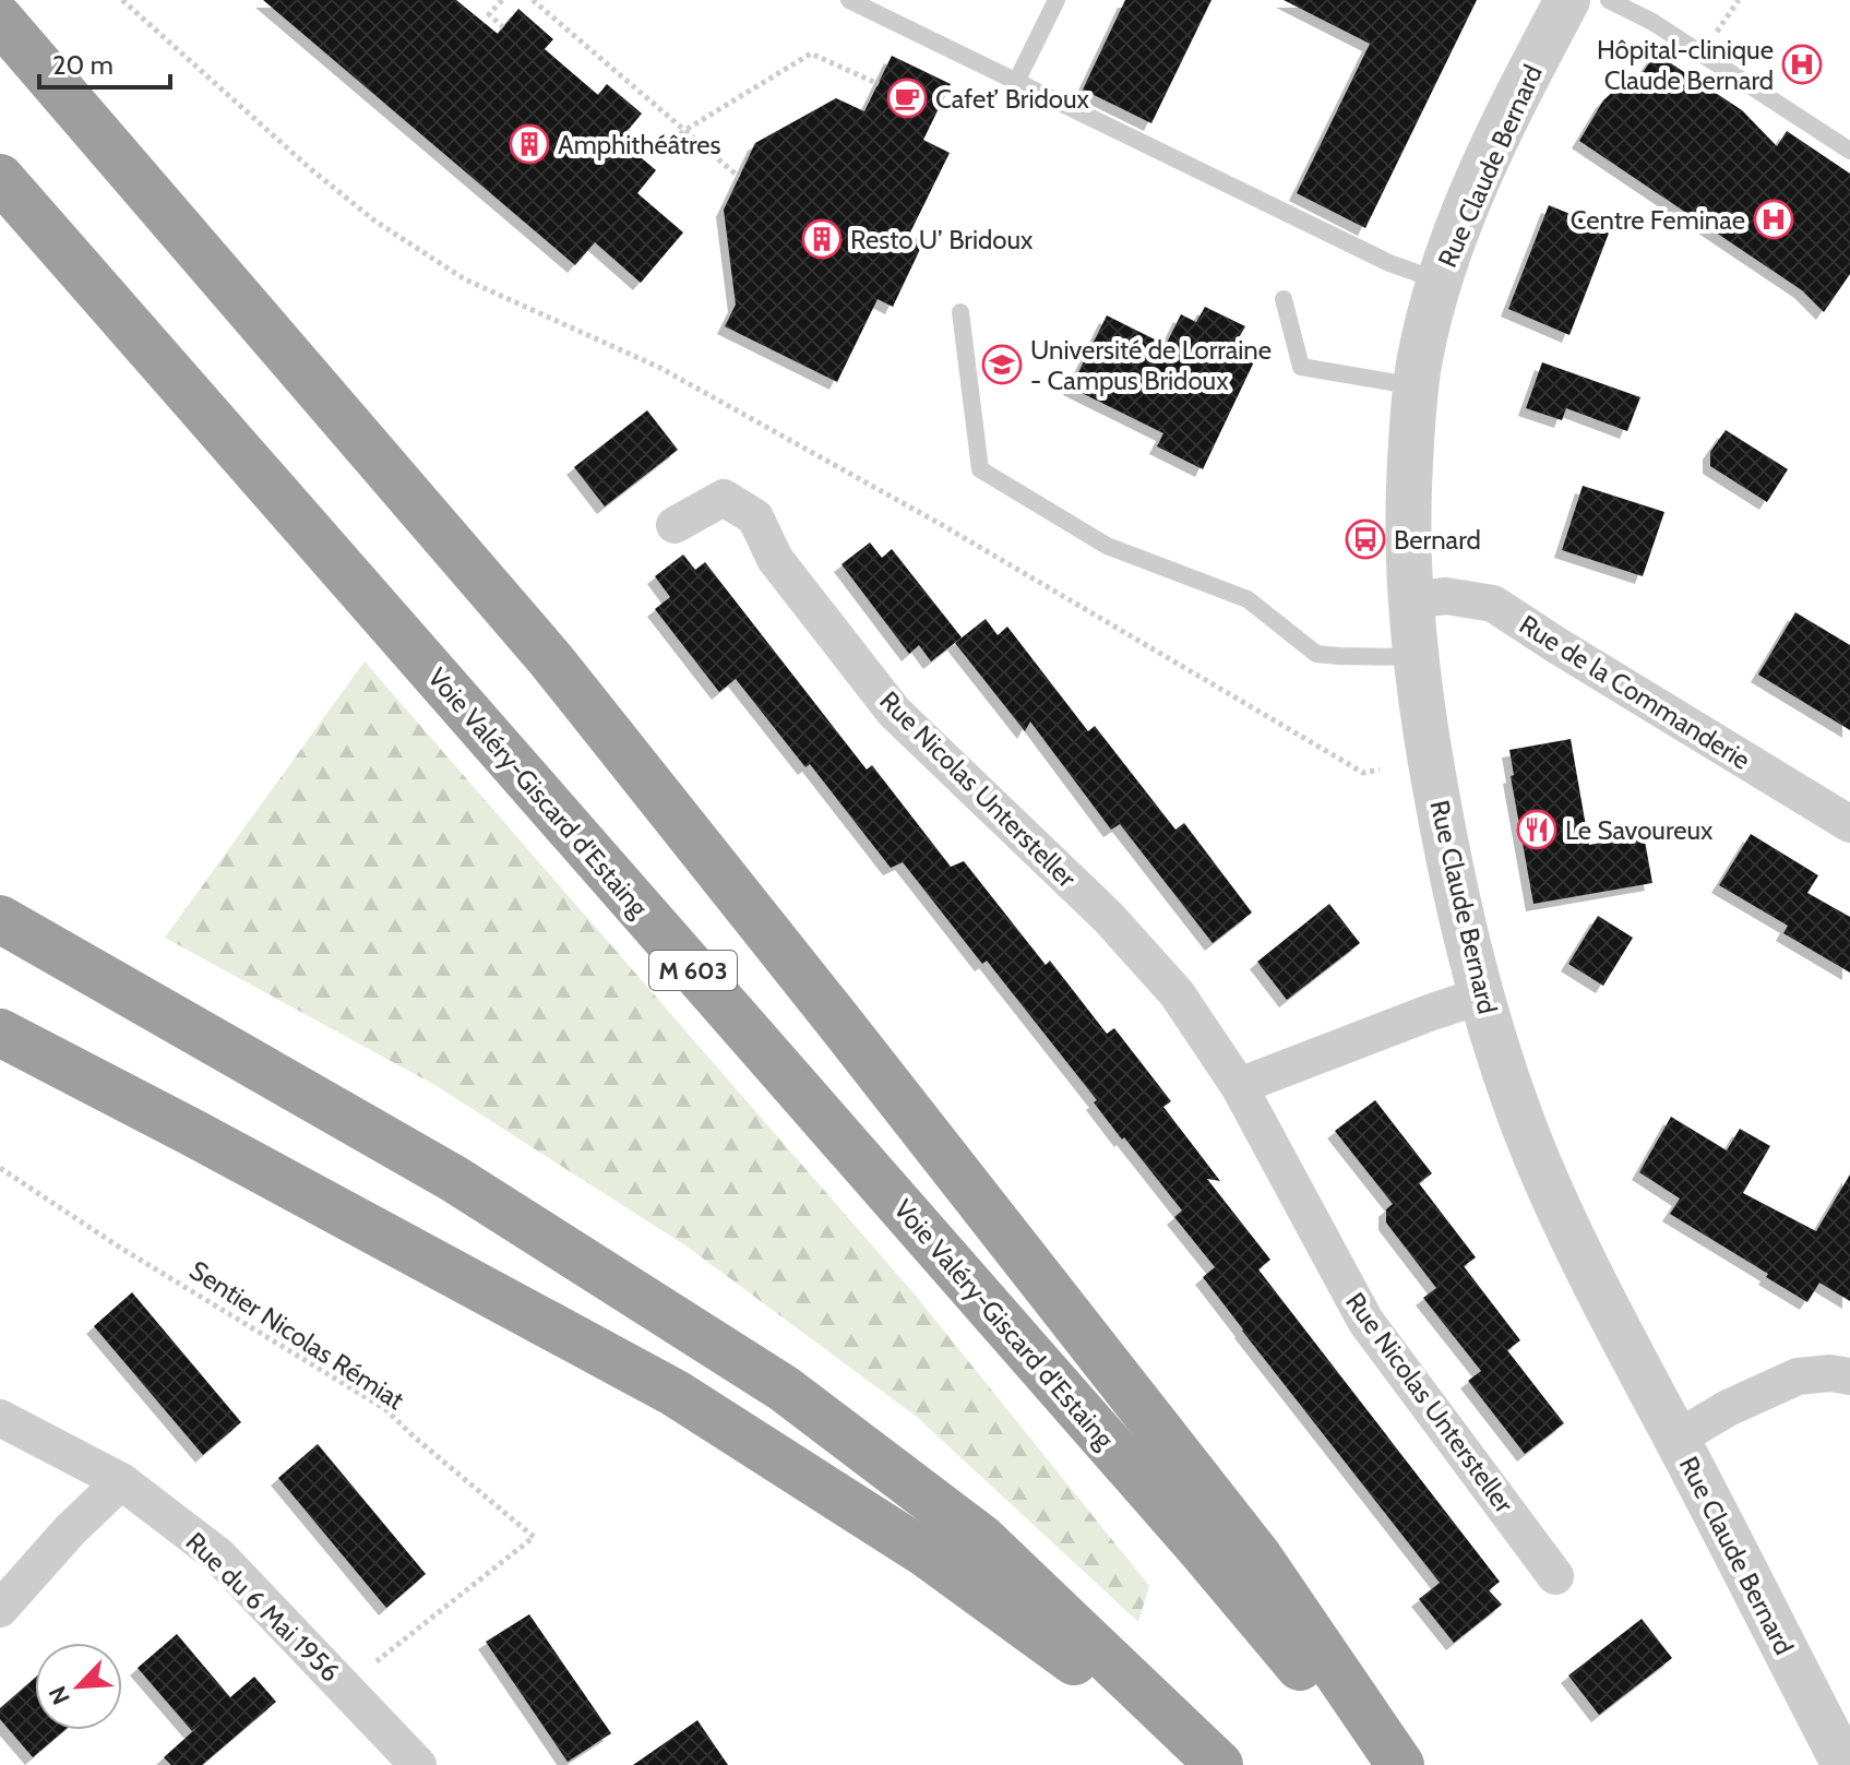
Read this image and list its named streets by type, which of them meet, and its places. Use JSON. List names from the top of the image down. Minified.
{"streets":{"highway":["Voie Valéry-Giscard d'Estaing","M 603"],"street":["Rue Claude Bernard","Rue de la Commanderie","Rue Nicolas Untersteller","Rue du 6 Mai 1956"],"path":["Sentier Nicolas Rémiat"]},"crossings":[["Rue Claude Bernard","Rue de la Commanderie"],["Sentier Nicolas Rémiat","Rue du 6 Mai 1956"]],"places":{"hospital":["Hôpital-clinique Claude Bernard","Centre Feminae"],"cafe":["Cafet’ Bridoux"],"building":["Amphithéâtres","Resto U’ Bridoux"],"school or university":["Université de Lorraine - Campus Bridoux"],"bus stop":["Bernard"],"restaurant":["Le Savoureux"]},"scale_bar":"20 m","north":"bottom left"}
